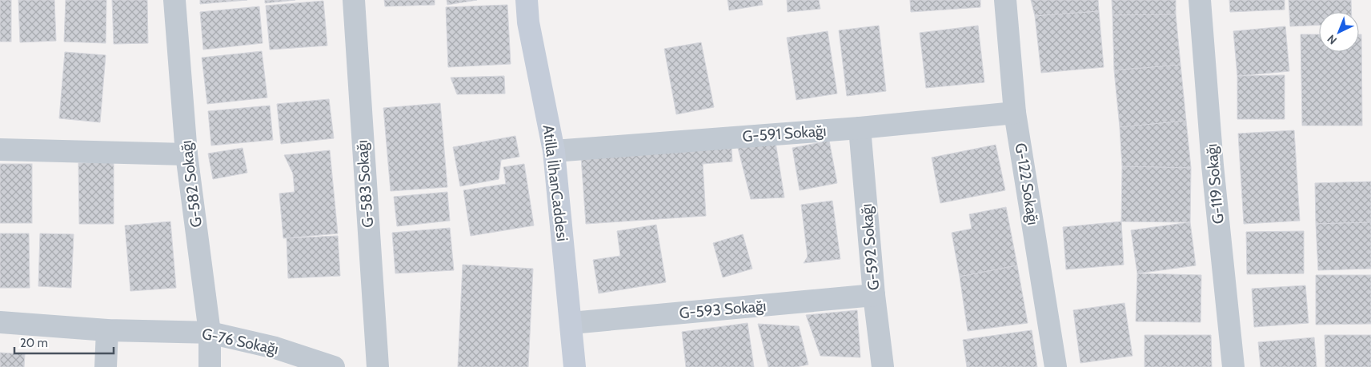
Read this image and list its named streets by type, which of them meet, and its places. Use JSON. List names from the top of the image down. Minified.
{"streets":{"main road":["Atilla İlhanCaddesi"],"street":["G-591 Sokağı","G-582 Sokağı","G-583 Sokağı","G-122 Sokağı","G-119 Sokağı","G-592 Sokağı","G-593 Sokağı","G-76 Sokağı"]},"crossings":[["G-591 Sokağı","Atilla İlhanCaddesi"],["G-591 Sokağı","G-122 Sokağı"],["G-591 Sokağı","G-592 Sokağı"],["Atilla İlhanCaddesi","G-593 Sokağı"],["G-582 Sokağı","G-76 Sokağı"],["G-592 Sokağı","G-593 Sokağı"]],"scale_bar":"20 m","north":"bottom left"}
